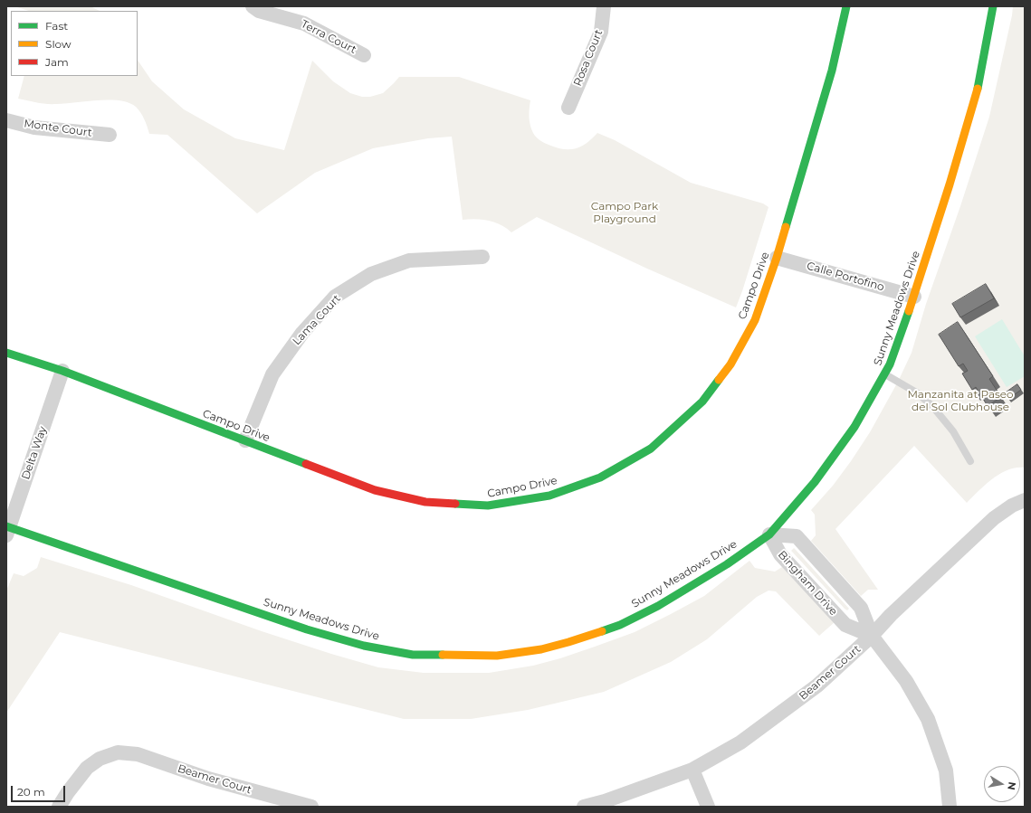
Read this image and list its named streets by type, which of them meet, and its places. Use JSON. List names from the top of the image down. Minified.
{"streets":{"street":["Terra Court","Rosa Court","Monte Court","Calle Portofino","Campo Drive","Sunny Meadows Drive","Lama Court","Delta Way","Bingham Drive","Beamer Court"]},"crossings":[["Calle Portofino","Campo Drive"],["Calle Portofino","Sunny Meadows Drive"],["Campo Drive","Lama Court"],["Campo Drive","Delta Way"],["Sunny Meadows Drive","Delta Way"],["Sunny Meadows Drive","Bingham Drive"],["Bingham Drive","Beamer Court"]],"parks":["Campo Park Playground","Manzanita at Paseo del Sol Clubhouse"],"legend":["Fast","Slow","Jam"],"scale_bar":"20 m","north":"right"}
